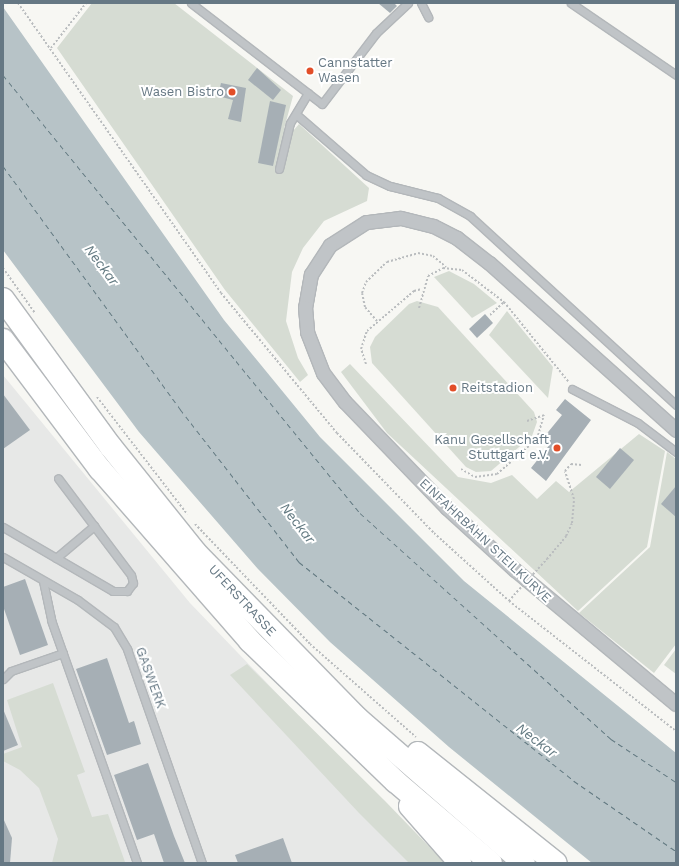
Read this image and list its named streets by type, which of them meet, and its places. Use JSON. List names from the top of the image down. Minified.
{"streets":{"highway":["UFERSTRASSE"],"street":["EINFAHRBAHN STEILKURVE"],"lane":["GASWERK"]},"water":["Neckar"],"places":["Cannstatter Wasen","Wasen Bistro","Reitstadion","Kanu Gesellschaft Stuttgart e.V."]}
